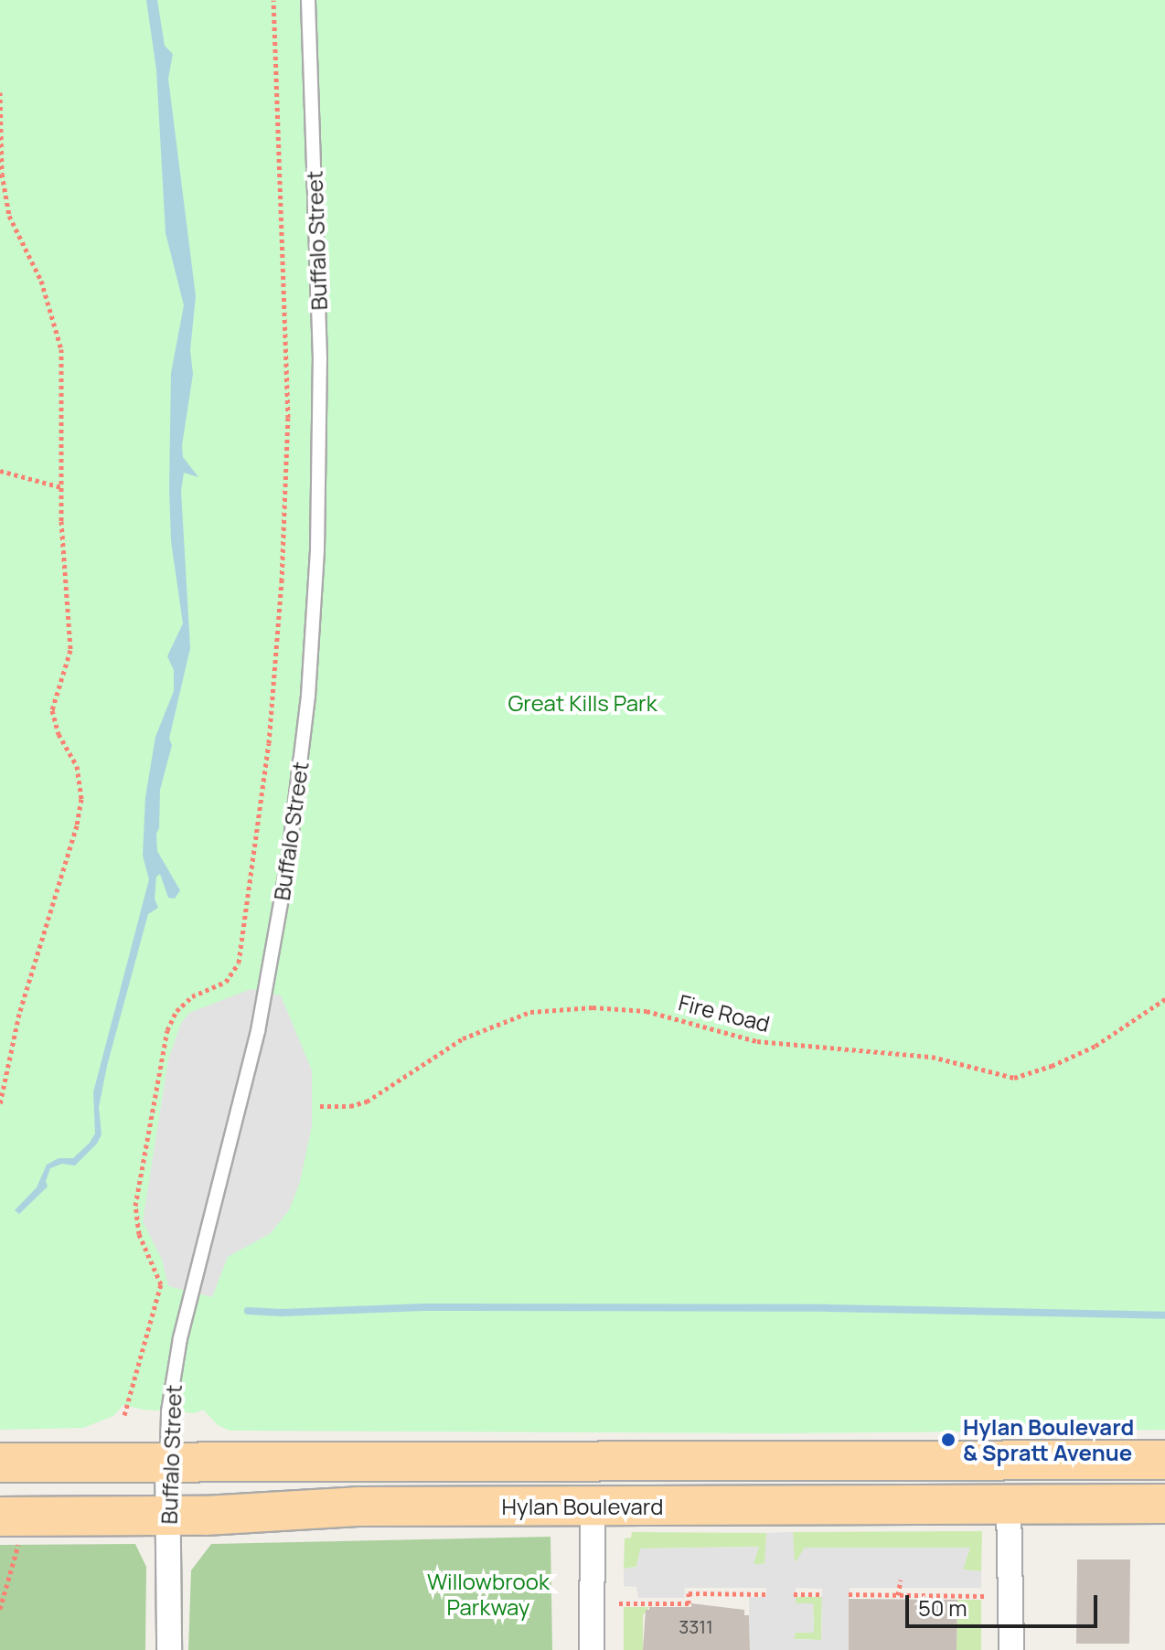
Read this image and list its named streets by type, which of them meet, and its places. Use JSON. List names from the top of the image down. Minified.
{"streets":{"main road":["Hylan Boulevard"],"street":["Buffalo Street"],"path":["Fire Road"]},"crossings":[["Buffalo Street","Hylan Boulevard"]],"parks":["Great Kills Park","Willowbrook Parkway"],"places":["Hylan Boulevard & Spratt Avenue"],"house_numbers":["3311"],"scale_bar":"50 m"}
